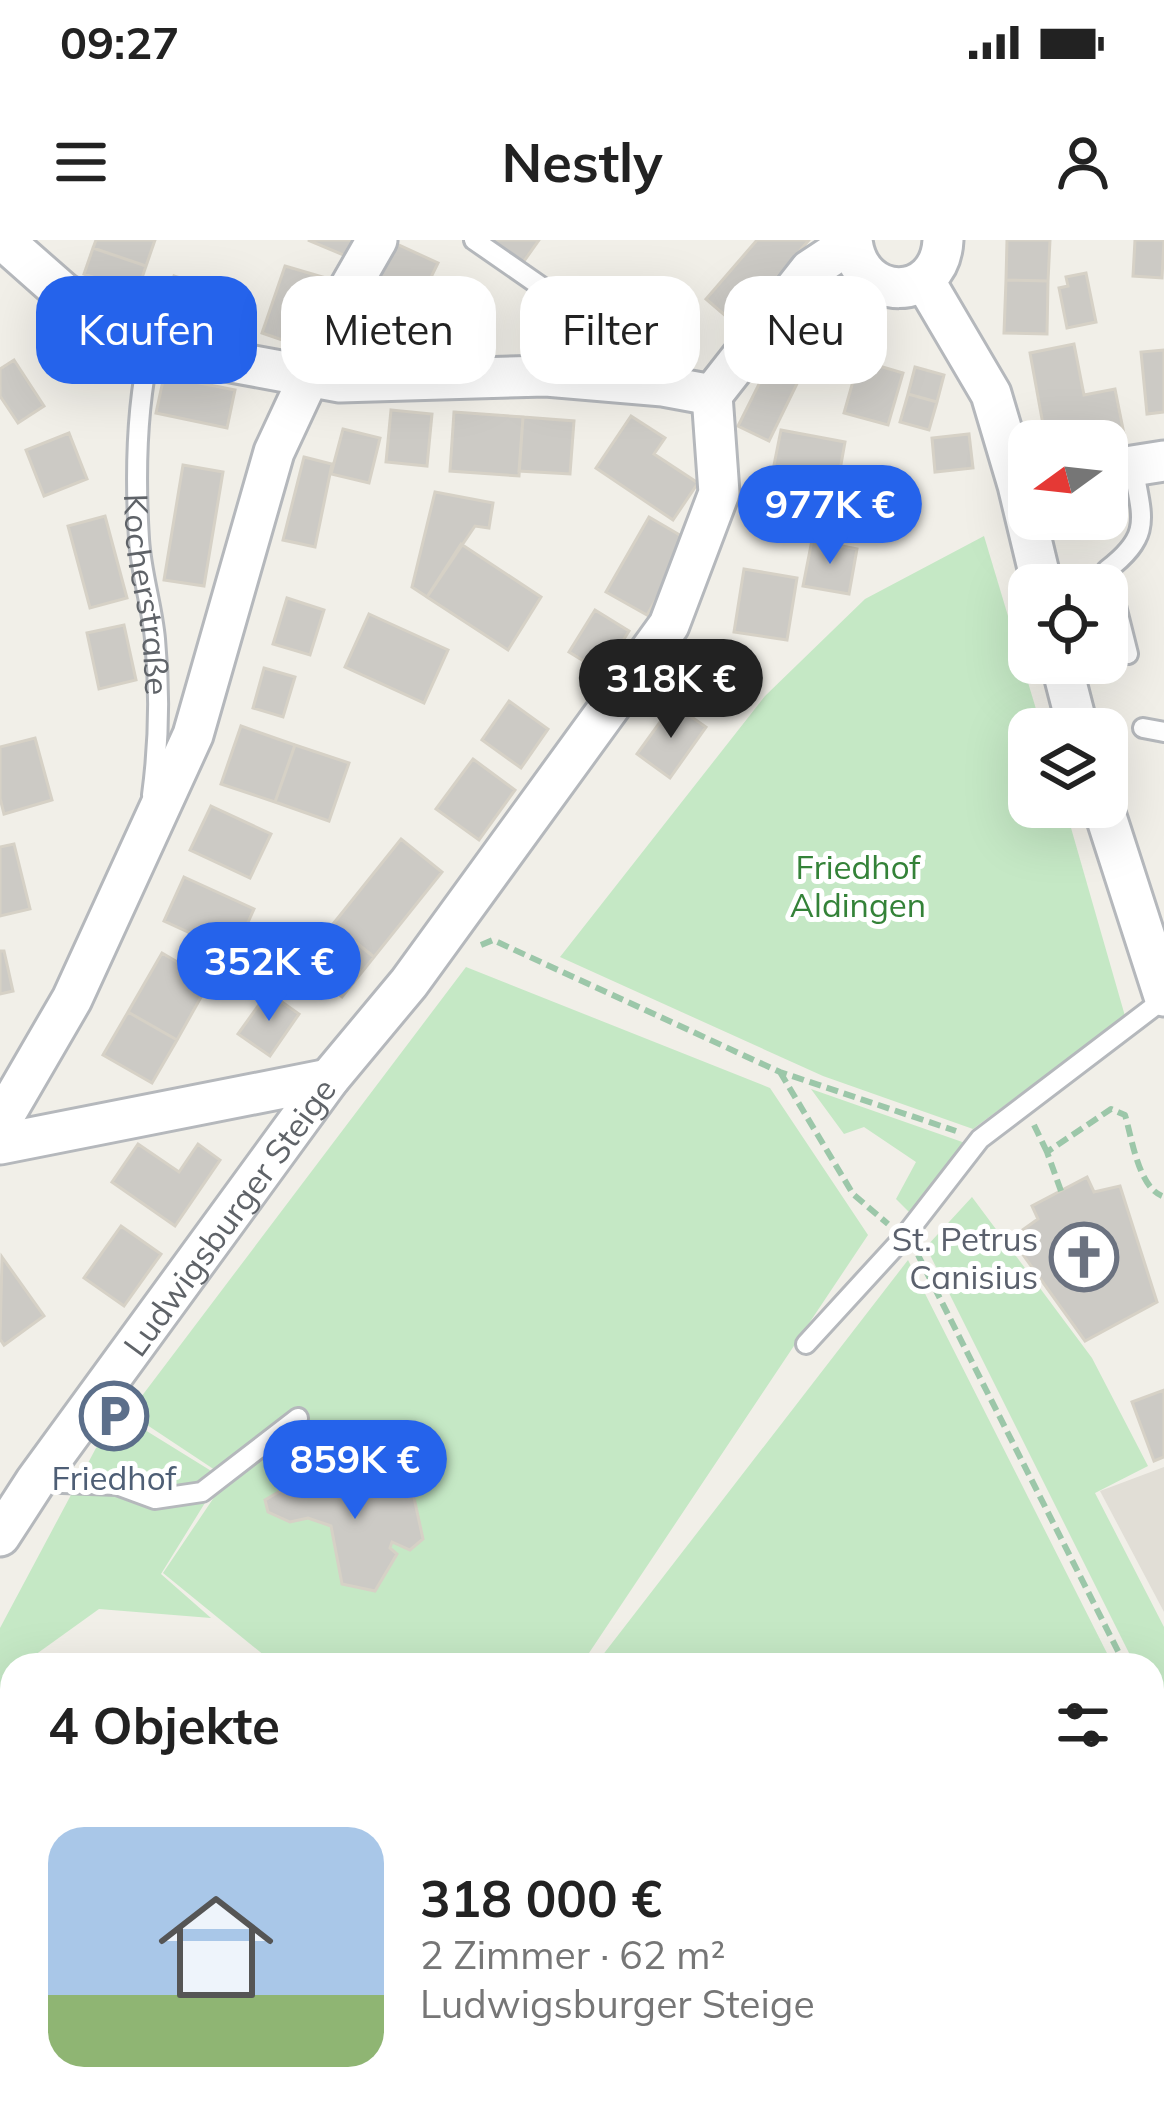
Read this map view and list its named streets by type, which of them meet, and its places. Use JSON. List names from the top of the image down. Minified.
{"streets":{"street":["Kocherstraße","Ludwigsburger Steige"]},"parks":["Friedhof Aldingen"],"places":{"church":["St. Petrus Canisius"],"parking":["Friedhof"]},"north":"left","page":{"status":"09:27","header":"Nestly","chip":["Kaufen","Mieten","Filter","Neu"],"price":["977K €","318K €","352K €","859K €"],"heading":"4 Objekte","list":[{"name":"318 000 €","note":"2 Zimmer · 62 m² · Ludwigsburger Steige"}]}}
